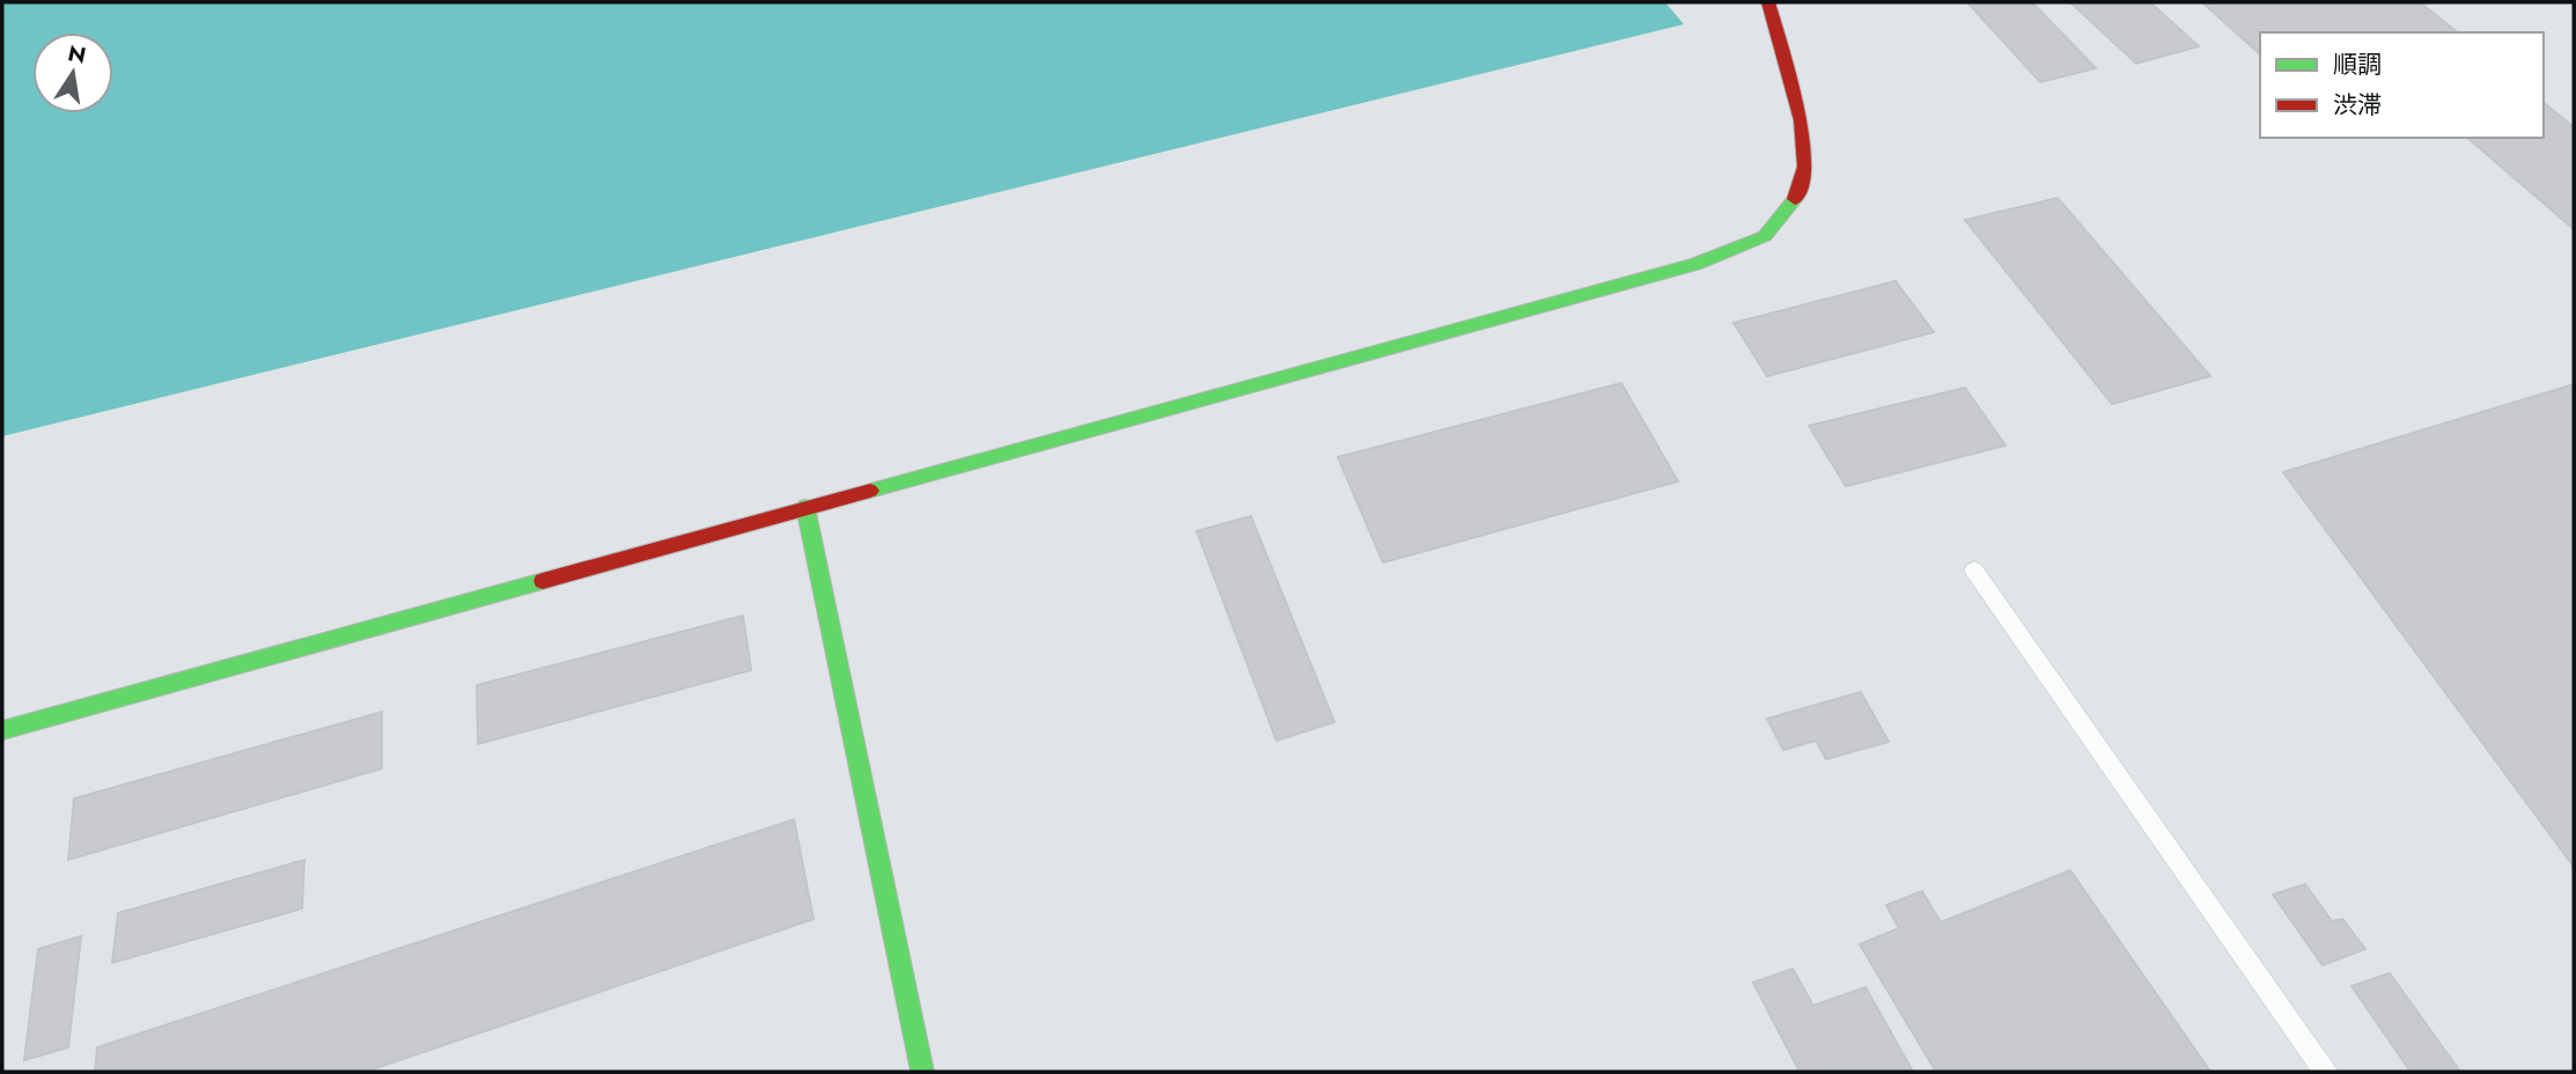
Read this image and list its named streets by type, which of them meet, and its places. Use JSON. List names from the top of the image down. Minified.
{"legend":["順調","渋滞"],"north":"top"}
